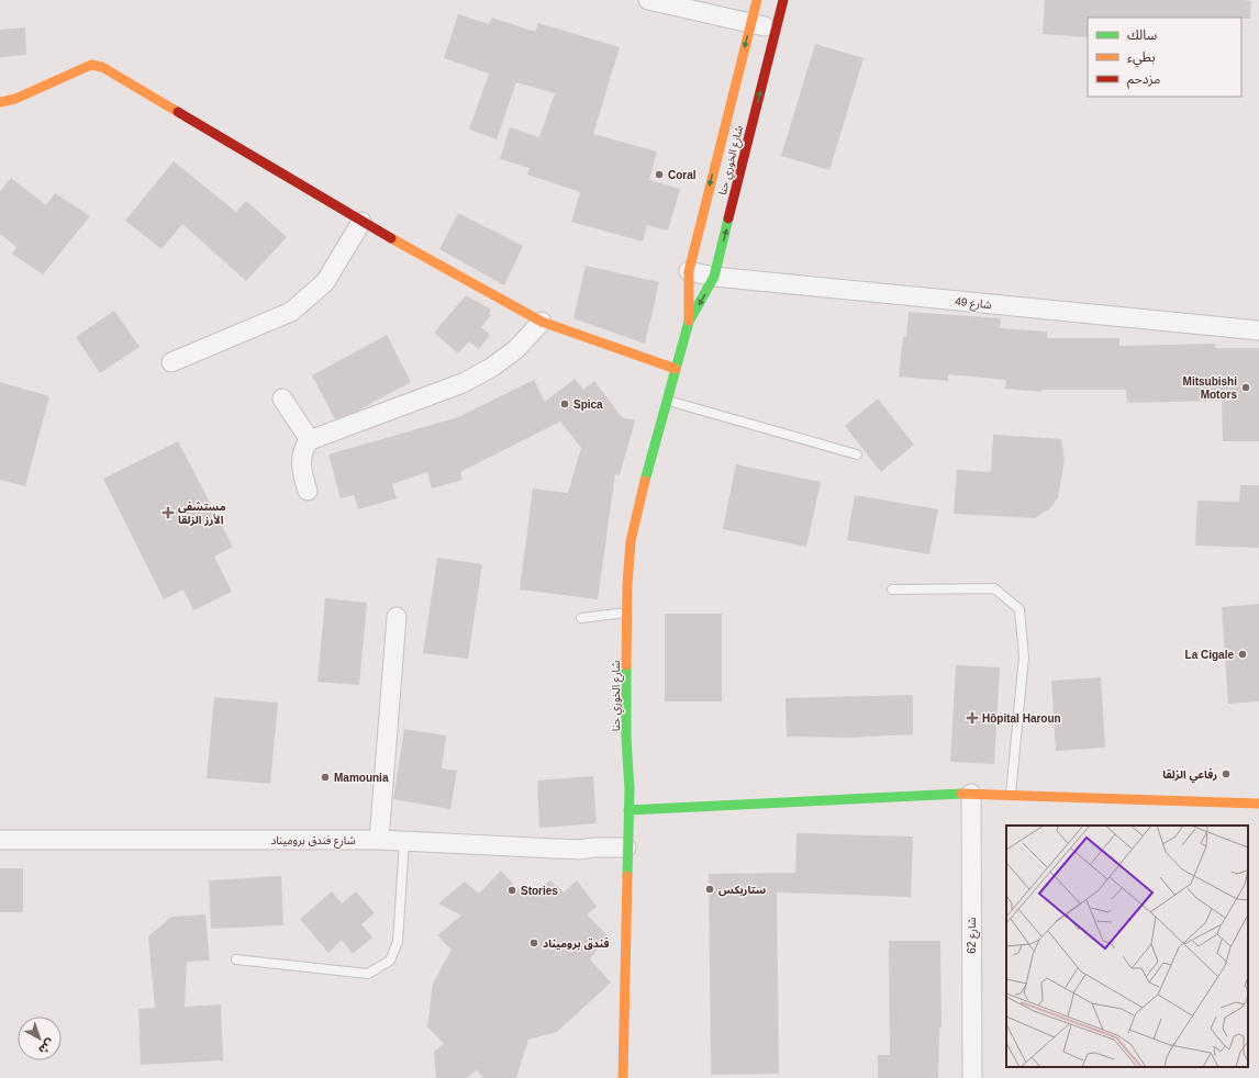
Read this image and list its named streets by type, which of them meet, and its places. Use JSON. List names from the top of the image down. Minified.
{"streets":{"street":["شارع الخوري حنا","شارع 49","شارع فندق بروميناد","شارع 62"]},"crossings":[["شارع الخوري حنا","شارع 49"],["شارع الخوري حنا","شارع فندق بروميناد"]],"places":{"other":["Coral","Mitsubishi Motors","Spica","La Cigale","رفاعي الزلقا","Mamounia","ستاربكس","Stories","فندق بروميناد"],"health":["مستشفى الأرز الزلقا","Hôpital Haroun"]},"legend":["سالك","بطيء","مزدحم"],"north":"bottom right"}
